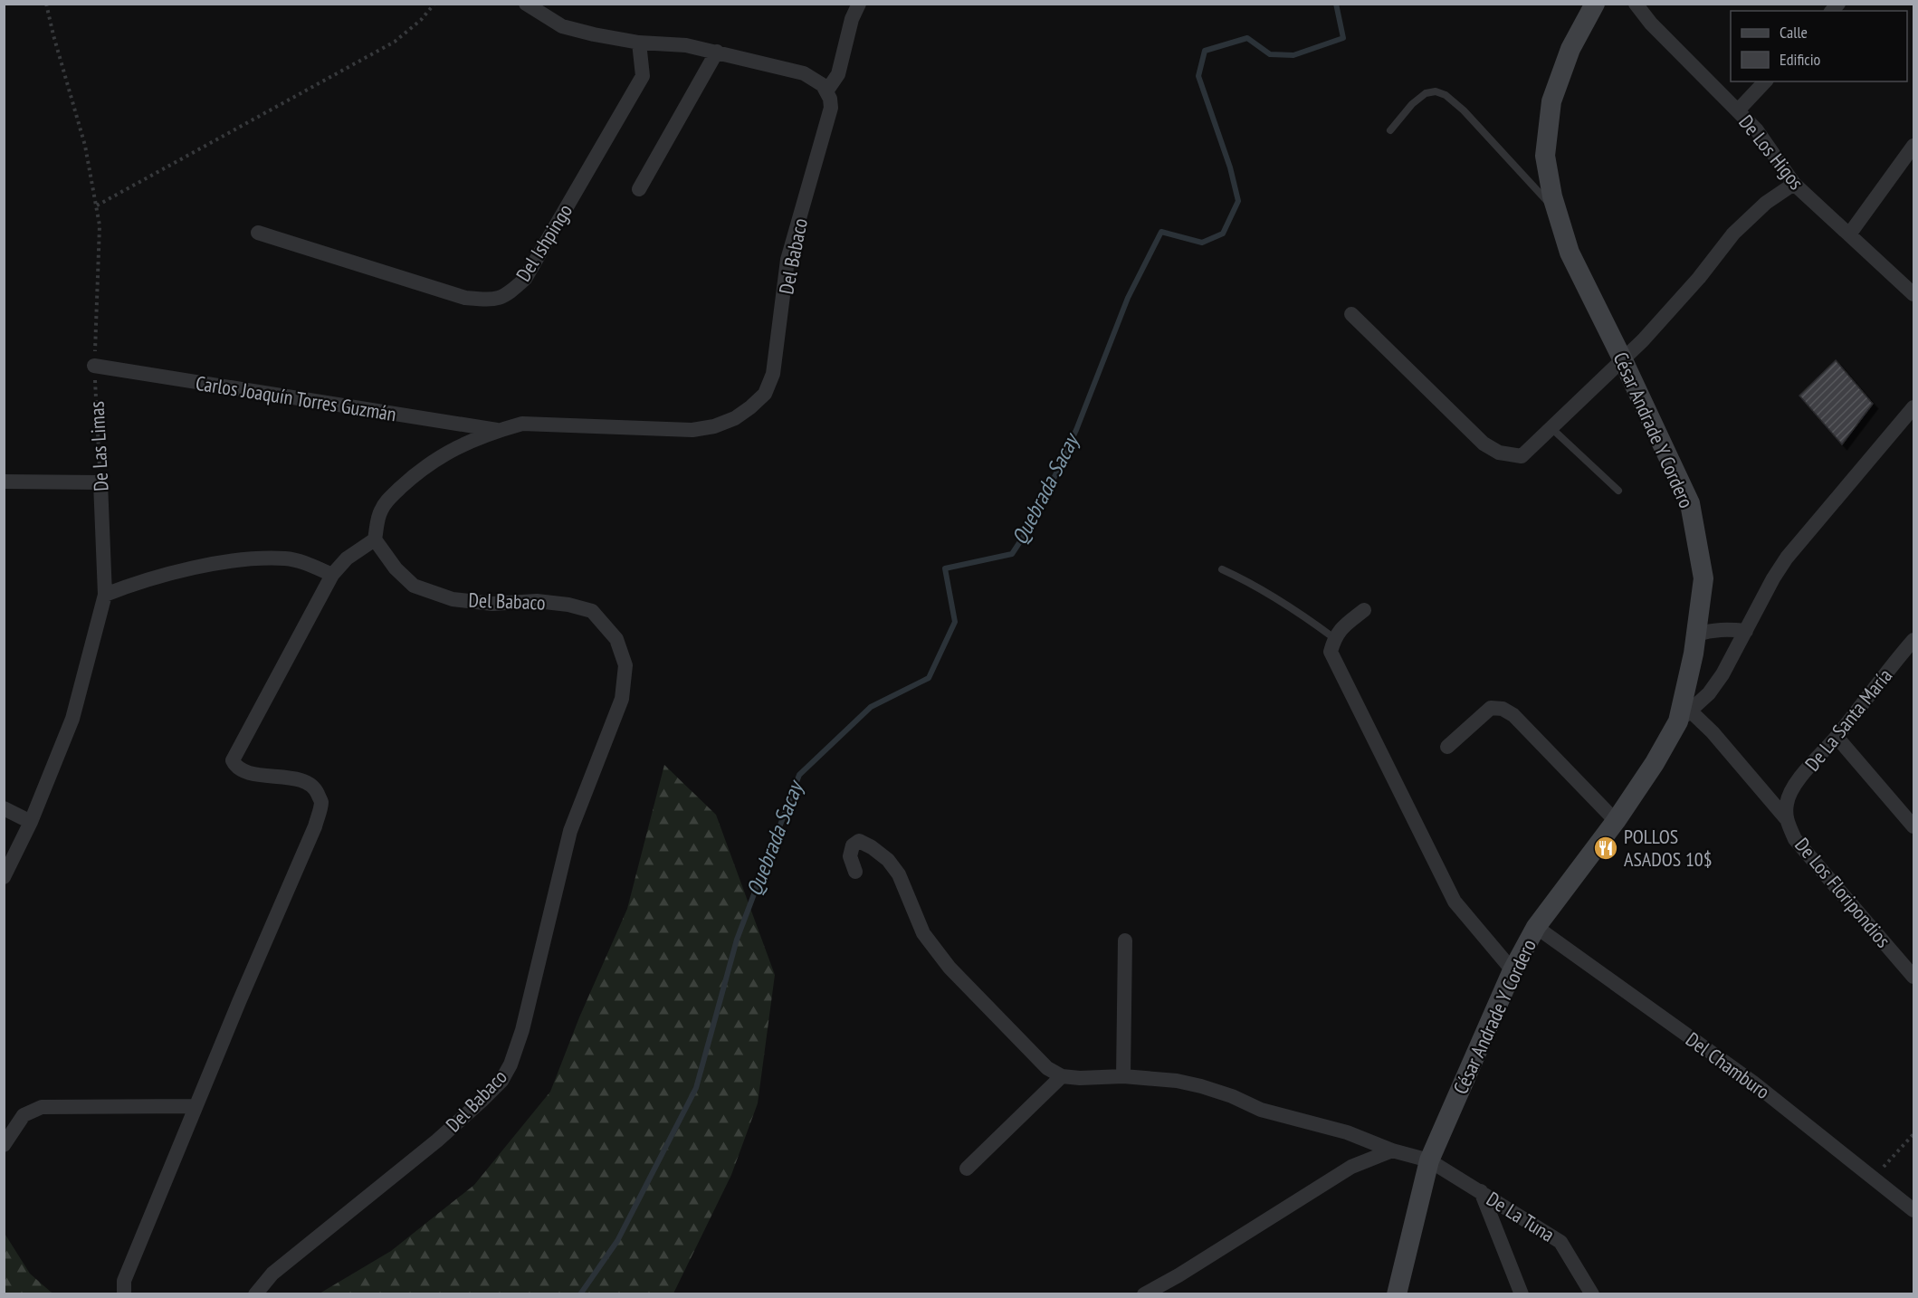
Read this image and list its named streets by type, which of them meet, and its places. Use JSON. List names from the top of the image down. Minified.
{"streets":{"street":["De Los Higos","Del Ishpingo","Del Babaco","Carlos Joaquín Torres Guzmán","César Andrade Y Cordero","De Las Limas","De La Santa María","De Los Floripondios","Del Chamburo","De La Tuna"]},"crossings":[["Del Babaco","Carlos Joaquín Torres Guzmán"],["Carlos Joaquín Torres Guzmán","De Las Limas"],["César Andrade Y Cordero","Del Chamburo"],["César Andrade Y Cordero","De La Tuna"],["De La Santa María","De Los Floripondios"]],"water":["Quebrada Sacay"],"places":{"restaurant":["POLLOS ASADOS 10$"]},"legend":["Calle","Edificio"]}
